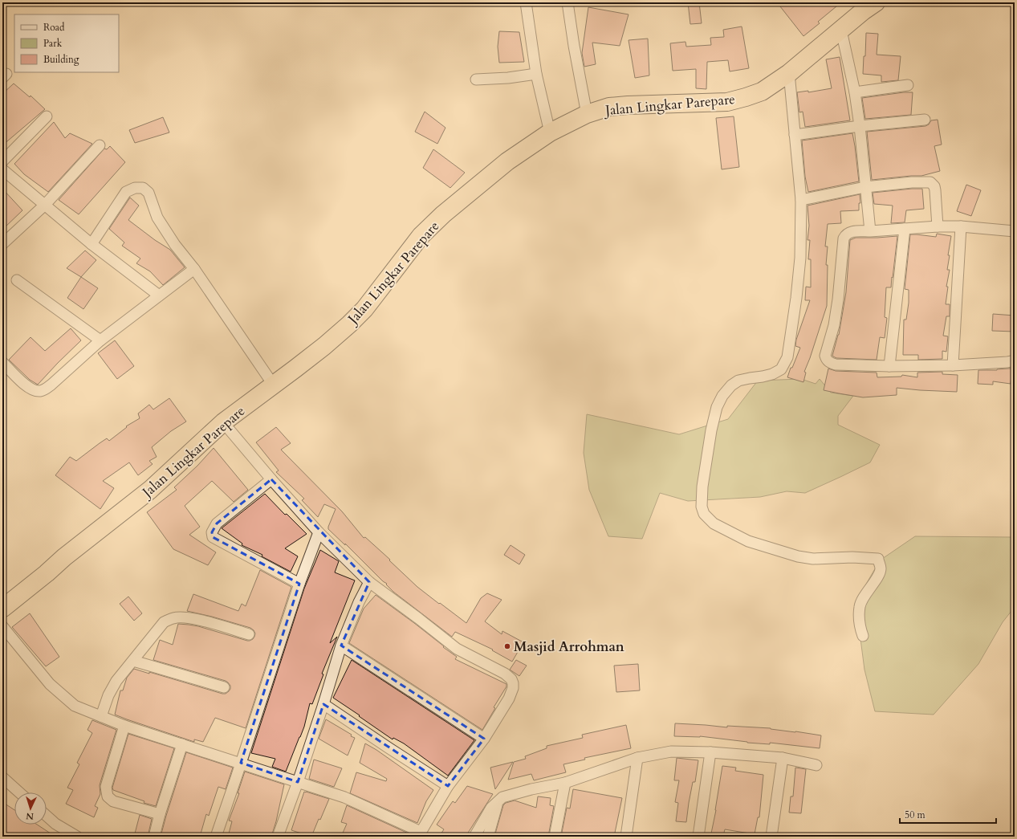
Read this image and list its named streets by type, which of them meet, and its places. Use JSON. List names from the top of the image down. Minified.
{"streets":{"highway":["Jalan Lingkar Parepare"]},"places":["Masjid Arrohman"],"legend":["Road","Park","Building"],"scale_bar":"50 m","north":"bottom"}
